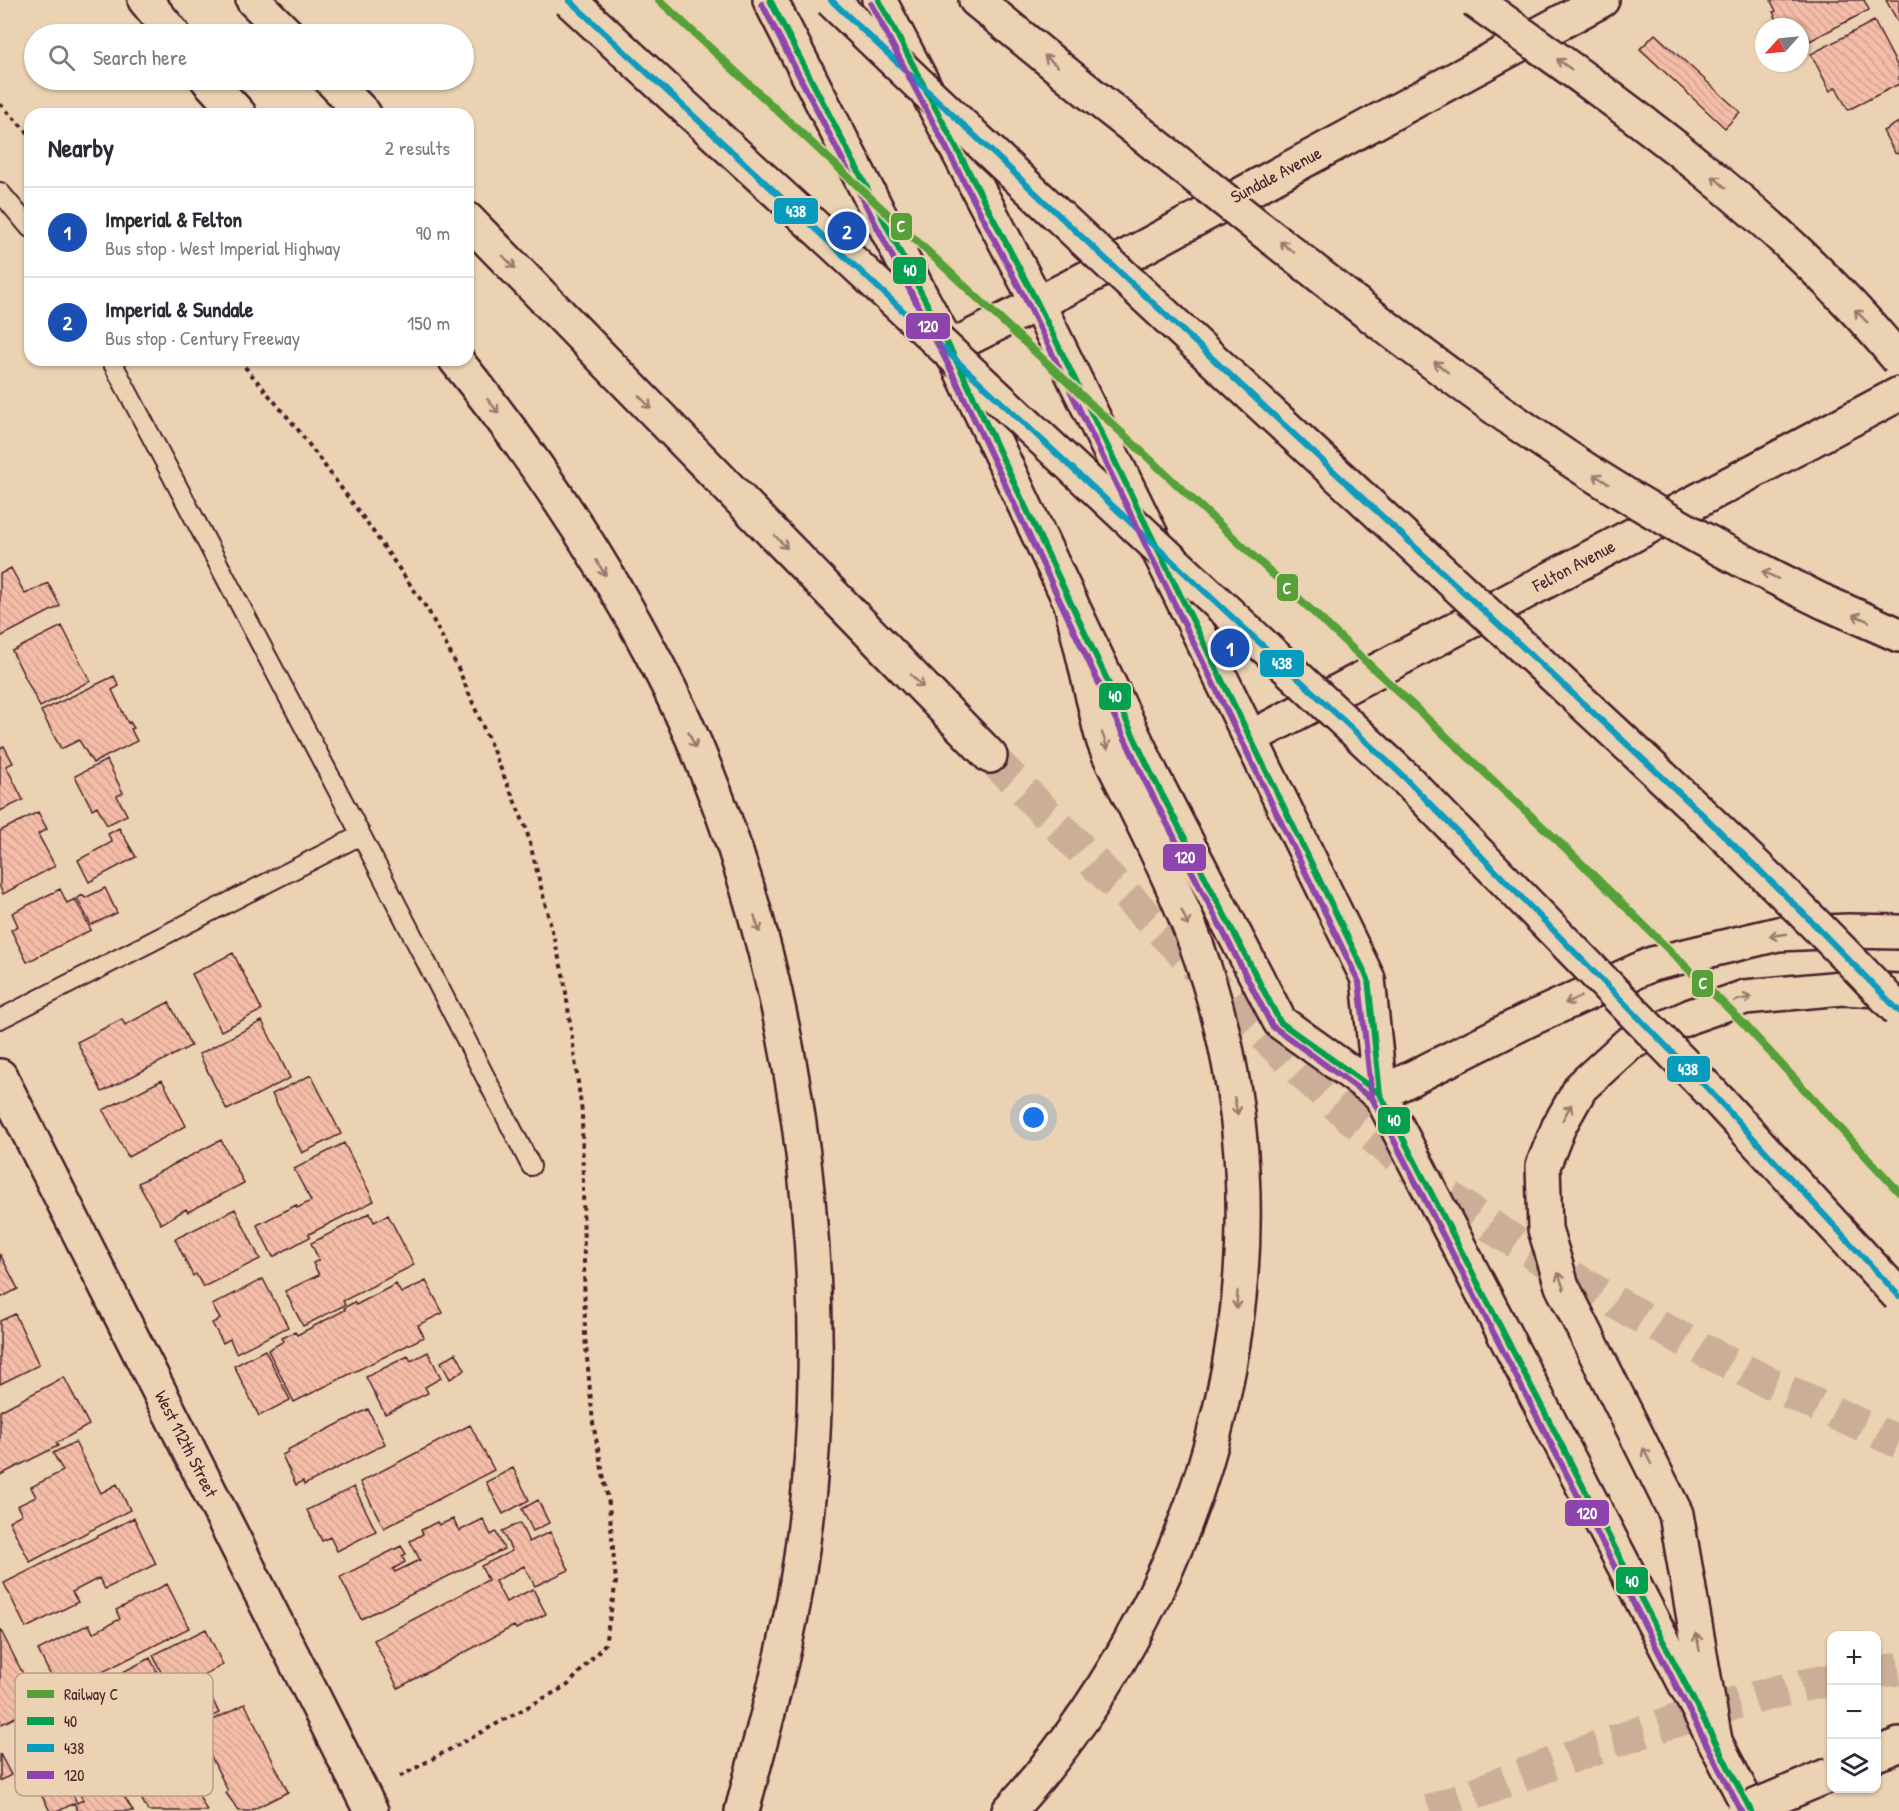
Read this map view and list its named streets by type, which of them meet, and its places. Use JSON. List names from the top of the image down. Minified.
{"streets":{"main road":["Sundale Avenue","Felton Avenue","West 112th Street"]},"lines":["rail line C","transit line 40","transit line 438","transit line 120"],"legend":["Railway C","40","438","120"],"north":"bottom left","page":{"search":"Search here","heading":["Nearby","2 results"],"list":[{"mark":"1","name":"Imperial & Felton","note":"Bus stop · West Imperial Highway","value":"90 m"},{"mark":"2","name":"Imperial & Sundale","note":"Bus stop · Century Freeway","value":"150 m"}],"pins":["2","1"],"map_buttons":["+","−"]}}
